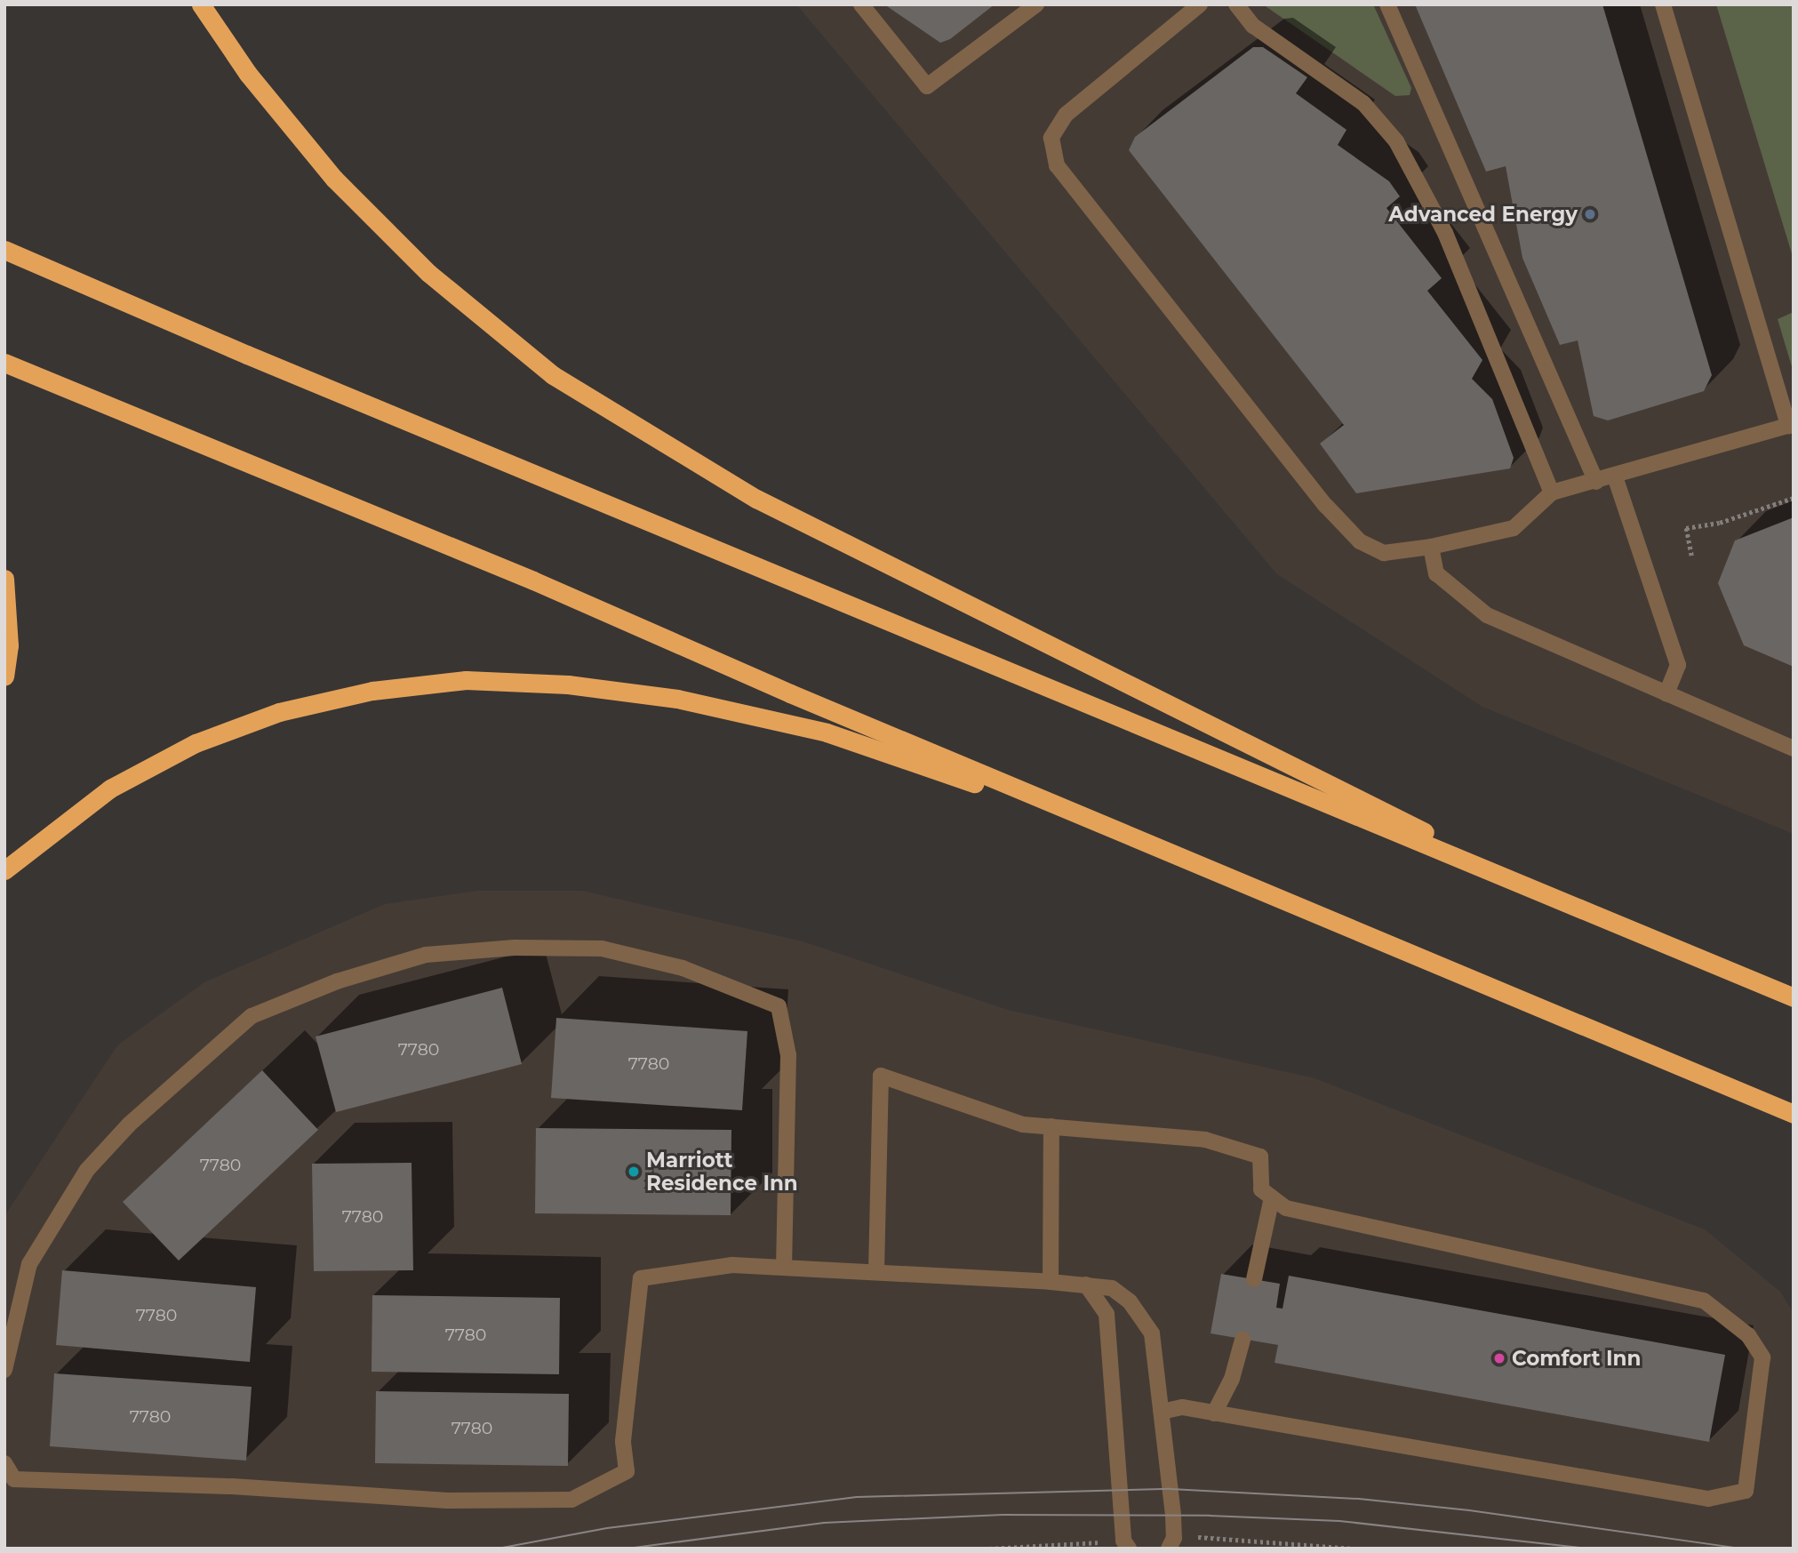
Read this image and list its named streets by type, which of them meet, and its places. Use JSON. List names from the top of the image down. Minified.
{"places":["Advanced Energy","Marriott Residence Inn","Comfort Inn"],"house_numbers":["7780","7780","7780","7780","7780","7780","7780","7780"]}
